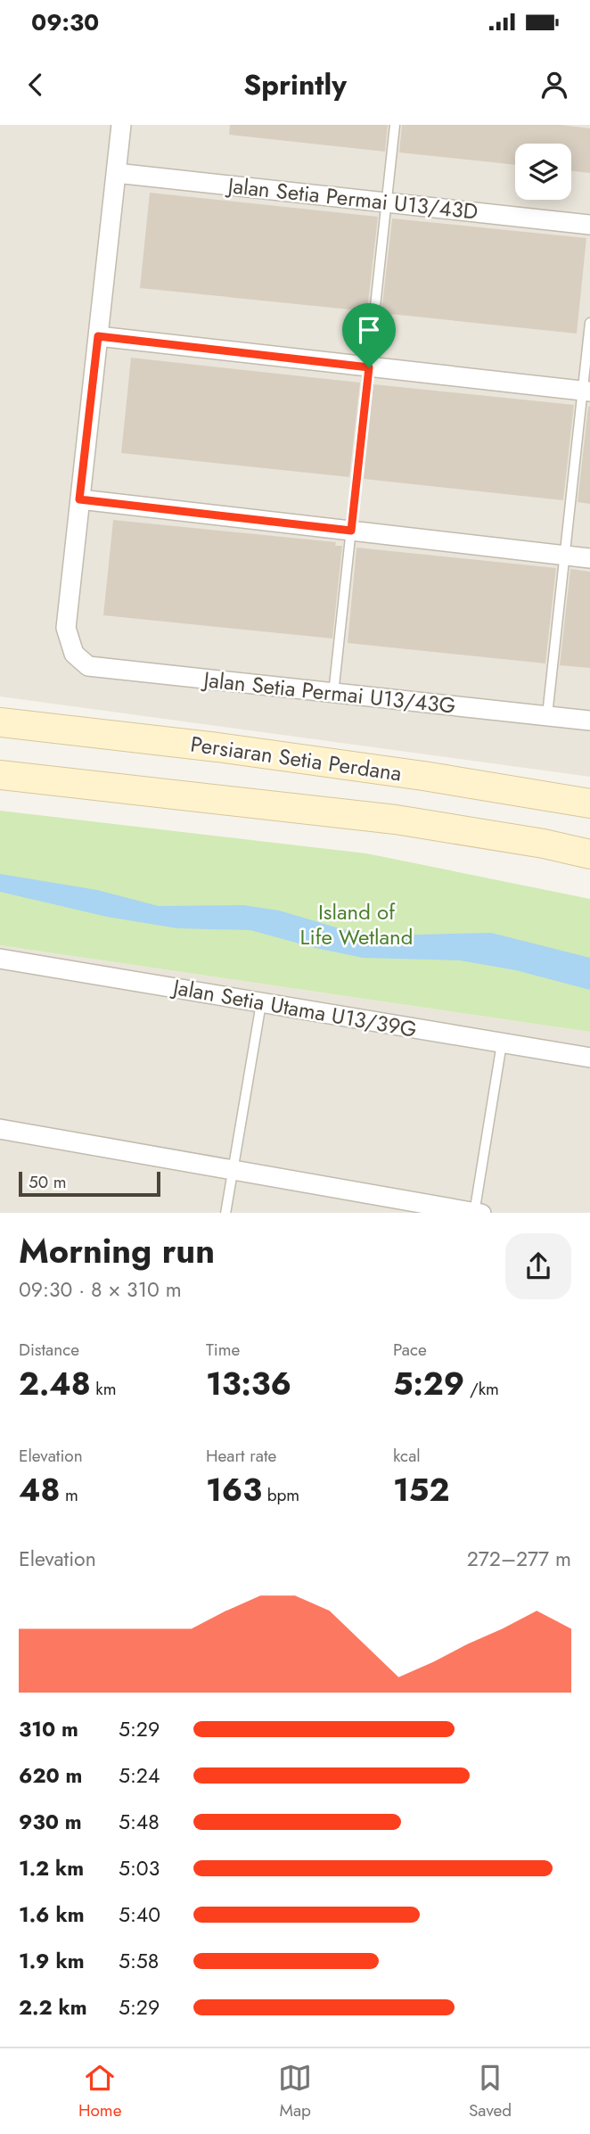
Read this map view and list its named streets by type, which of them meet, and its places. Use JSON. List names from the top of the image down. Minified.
{"streets":{"main road":["Persiaran Setia Perdana"],"street":["Jalan Setia Permai U13/43D","Jalan Setia Permai U13/43G","Jalan Setia Utama U13/39G"]},"parks":["Island of Life Wetland"],"scale_bar":"50 m","page":{"status":"09:30","header":"Sprintly","scale":"50 m","heading":["Morning run","09:30 · 8 × 310 m"],"stats":[["Distance","2.48 km"],["Time","13:36"],["Pace","5:29 /km"],["Elevation","48 m"],["Heart rate","163 bpm"],["kcal","152"]],"chart":["Elevation","272–277 m"],"list":[{"name":"310 m","note":"5:29"},{"name":"620 m","note":"5:24"},{"name":"930 m","note":"5:48"},{"name":"1.2 km","note":"5:03"},{"name":"1.6 km","note":"5:40"},{"name":"1.9 km","note":"5:58"},{"name":"2.2 km","note":"5:29"}],"tabs":["Home","Map","Saved"]}}
